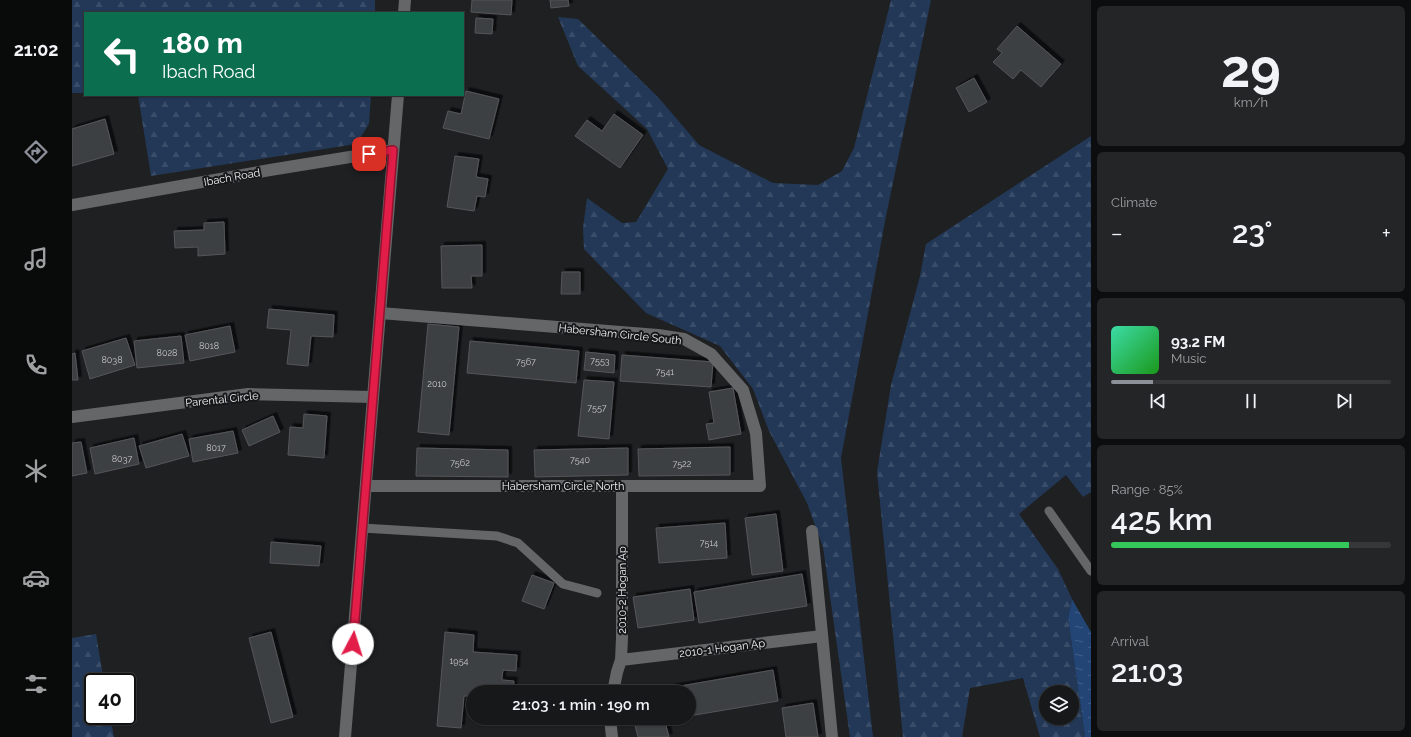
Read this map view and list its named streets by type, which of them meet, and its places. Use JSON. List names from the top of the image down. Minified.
{"streets":{"street":["Ibach Road","Habersham Circle South","Parental Circle","Habersham Circle North","2010-2 Hogan Ap","2010-1 Hogan Ap"]},"crossings":[["Habersham Circle South","Habersham Circle North"],["Habersham Circle North","2010-2 Hogan Ap"],["2010-2 Hogan Ap","2010-1 Hogan Ap"]],"house_numbers":["8018","8028","8038","7553","7567","7541","2010","7557","8017","8037","7540","7562","7522","7514","1954"],"page":{"tabs":"21:02","tile":[["29","km/h"],"Climate",["Range · 85%","425 km"],["Arrival","21:03"]],"turn":["180 m","Ibach Road"],"heat":["−","23°","+"],"song":["93.2 FM","Music"],"limit":"40","trip":"21:03 · 1 min · 190 m"}}
